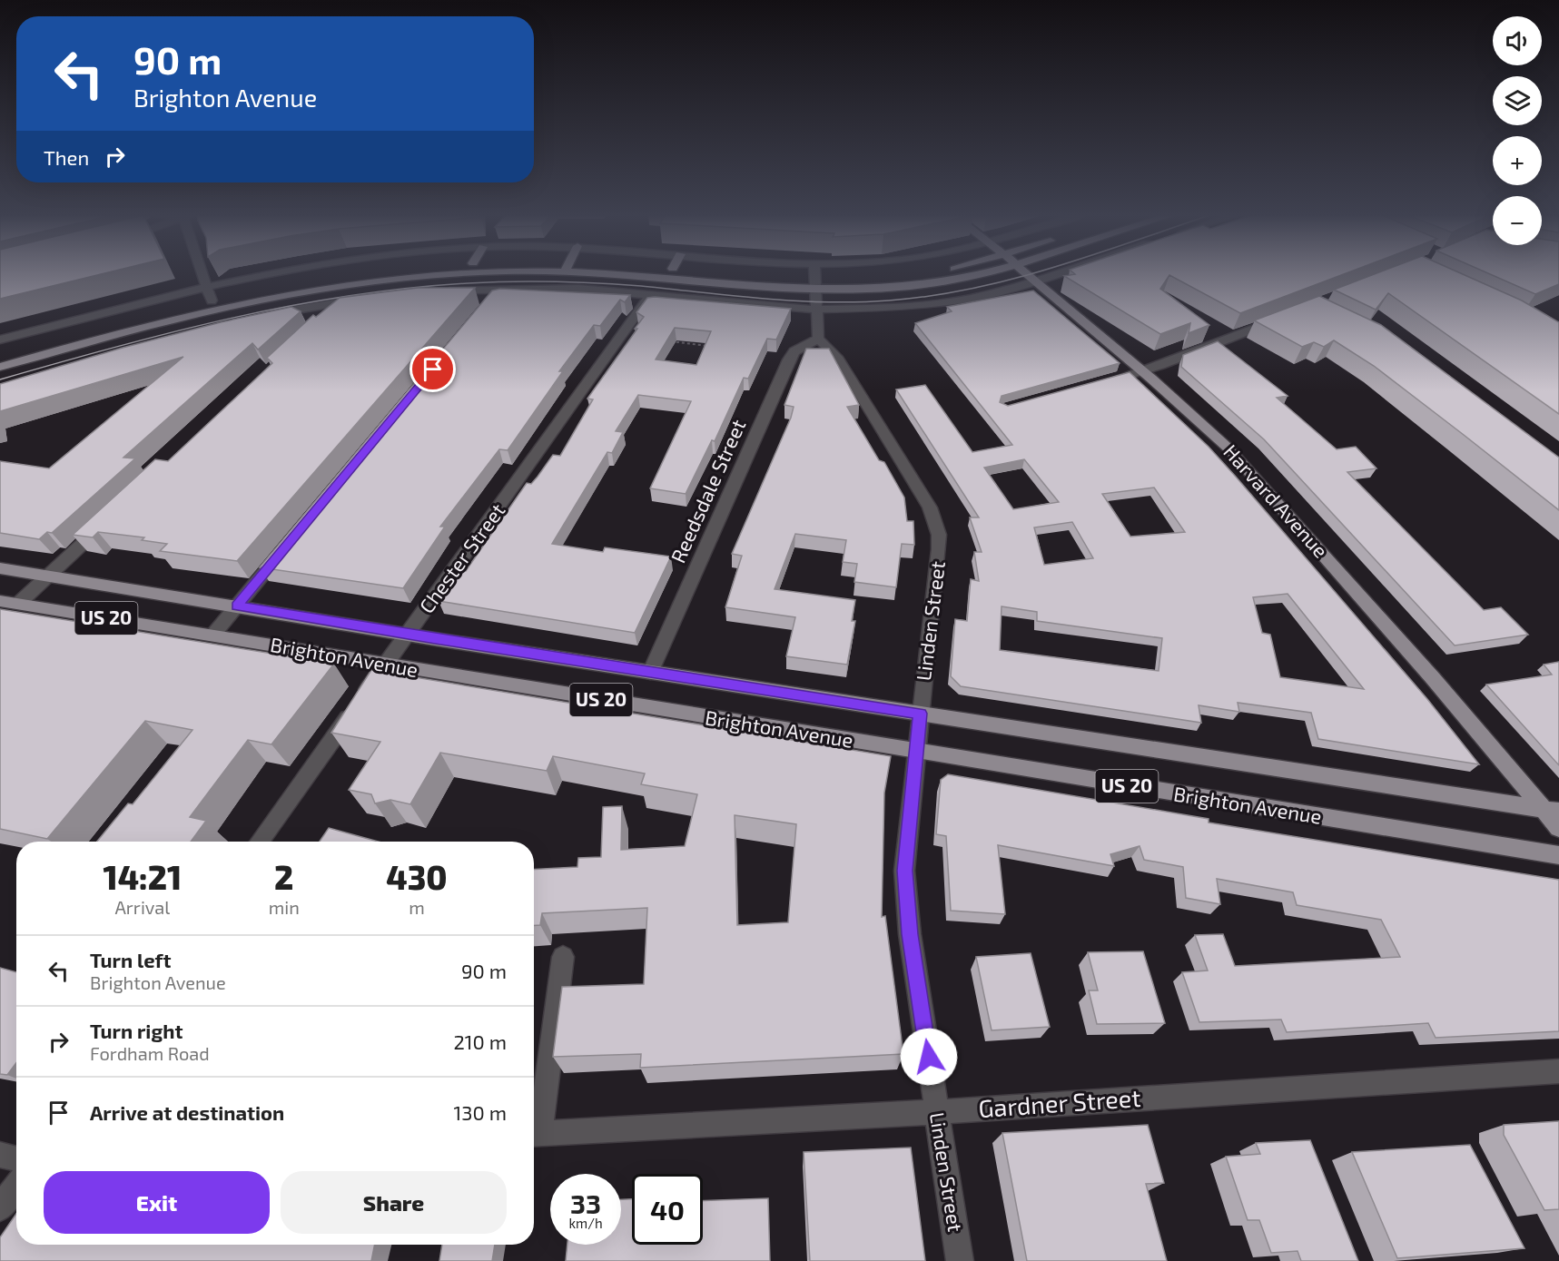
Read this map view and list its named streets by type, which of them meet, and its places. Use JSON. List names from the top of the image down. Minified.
{"streets":{"main road":["Harvard Avenue","US 20","Brighton Avenue"],"street":["Reedsdale Street","Chester Street","Linden Street","Gardner Street"]},"crossings":[["Reedsdale Street","Linden Street"],["Reedsdale Street","Brighton Avenue"],["Harvard Avenue","Brighton Avenue"],["Chester Street","Brighton Avenue"],["Linden Street","Brighton Avenue"],["Linden Street","Gardner Street"]],"page":{"map_buttons":["+","−"],"turn":["90 m","Brighton Avenue"],"then":"Then","eta":["14:21","Arrival","2","min","430","m"],"list":[{"name":"Turn left","note":"Brighton Avenue","value":"90 m"},{"name":"Turn right","note":"Fordham Road","value":"210 m"},{"name":"Arrive at destination","value":"130 m"}],"buttons":["Exit","Share"],"speed":"33 km/h","limit":"40"}}
